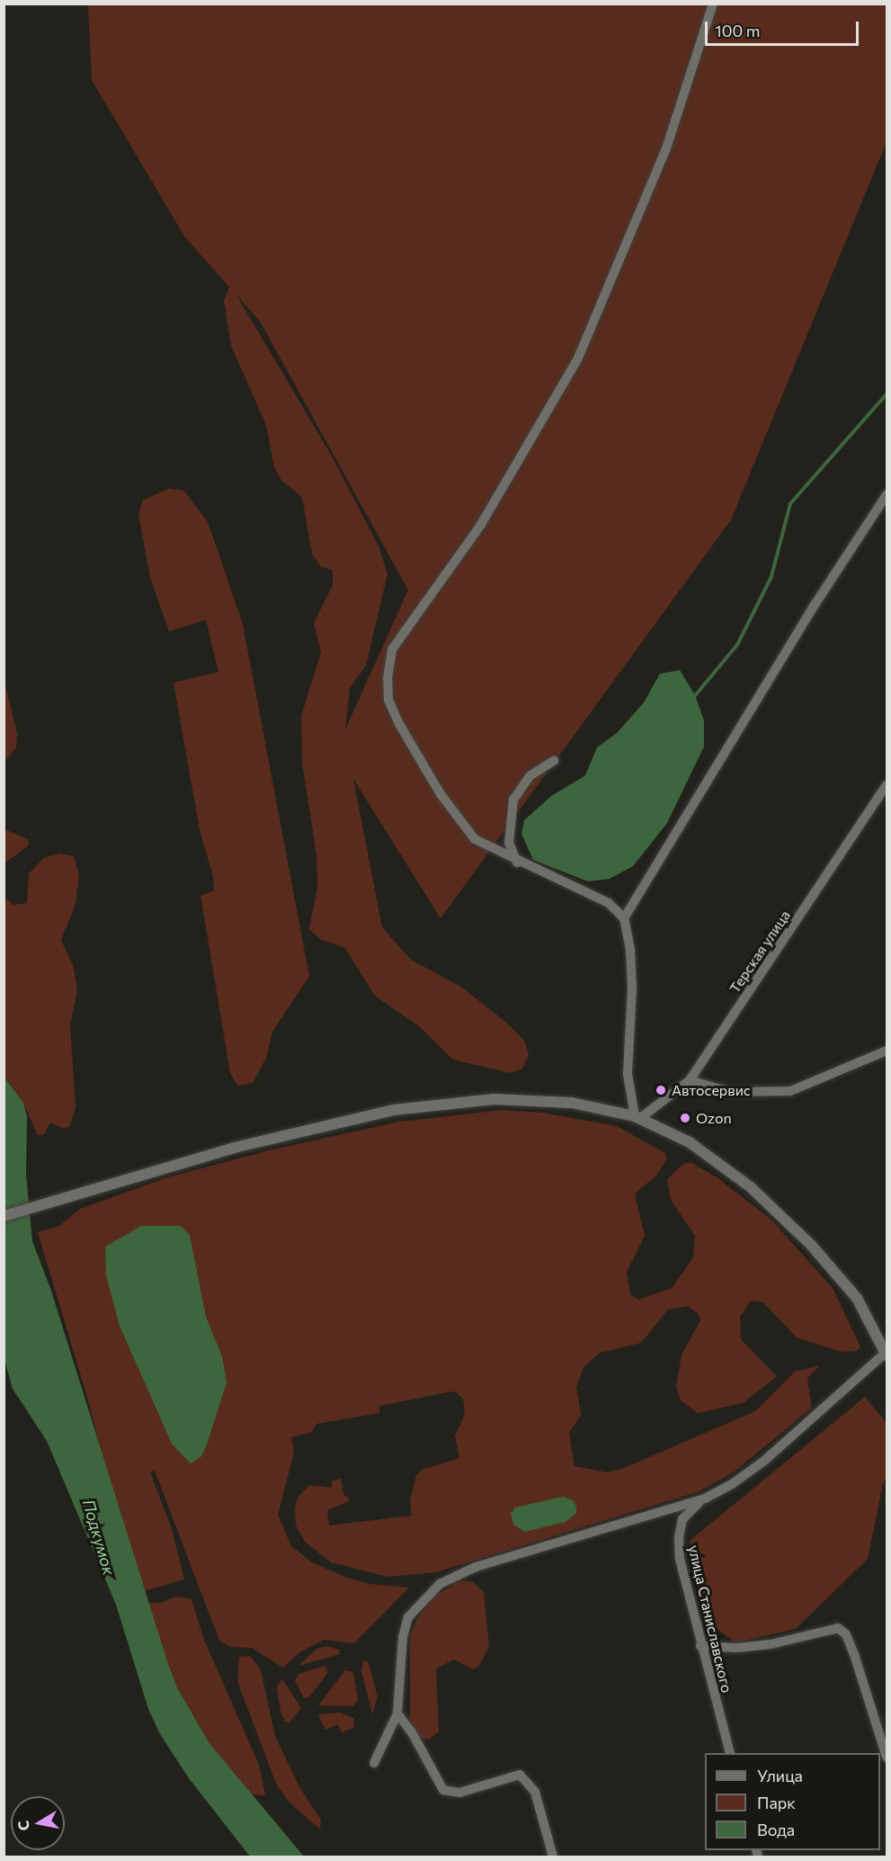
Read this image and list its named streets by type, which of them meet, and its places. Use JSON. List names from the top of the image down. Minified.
{"streets":{"street":["Терская улица","улица Станиславского"]},"water":["Подкумок"],"places":["Автосервис","Ozon"],"legend":["Улица","Парк","Вода"],"scale_bar":"100 m","north":"left"}
